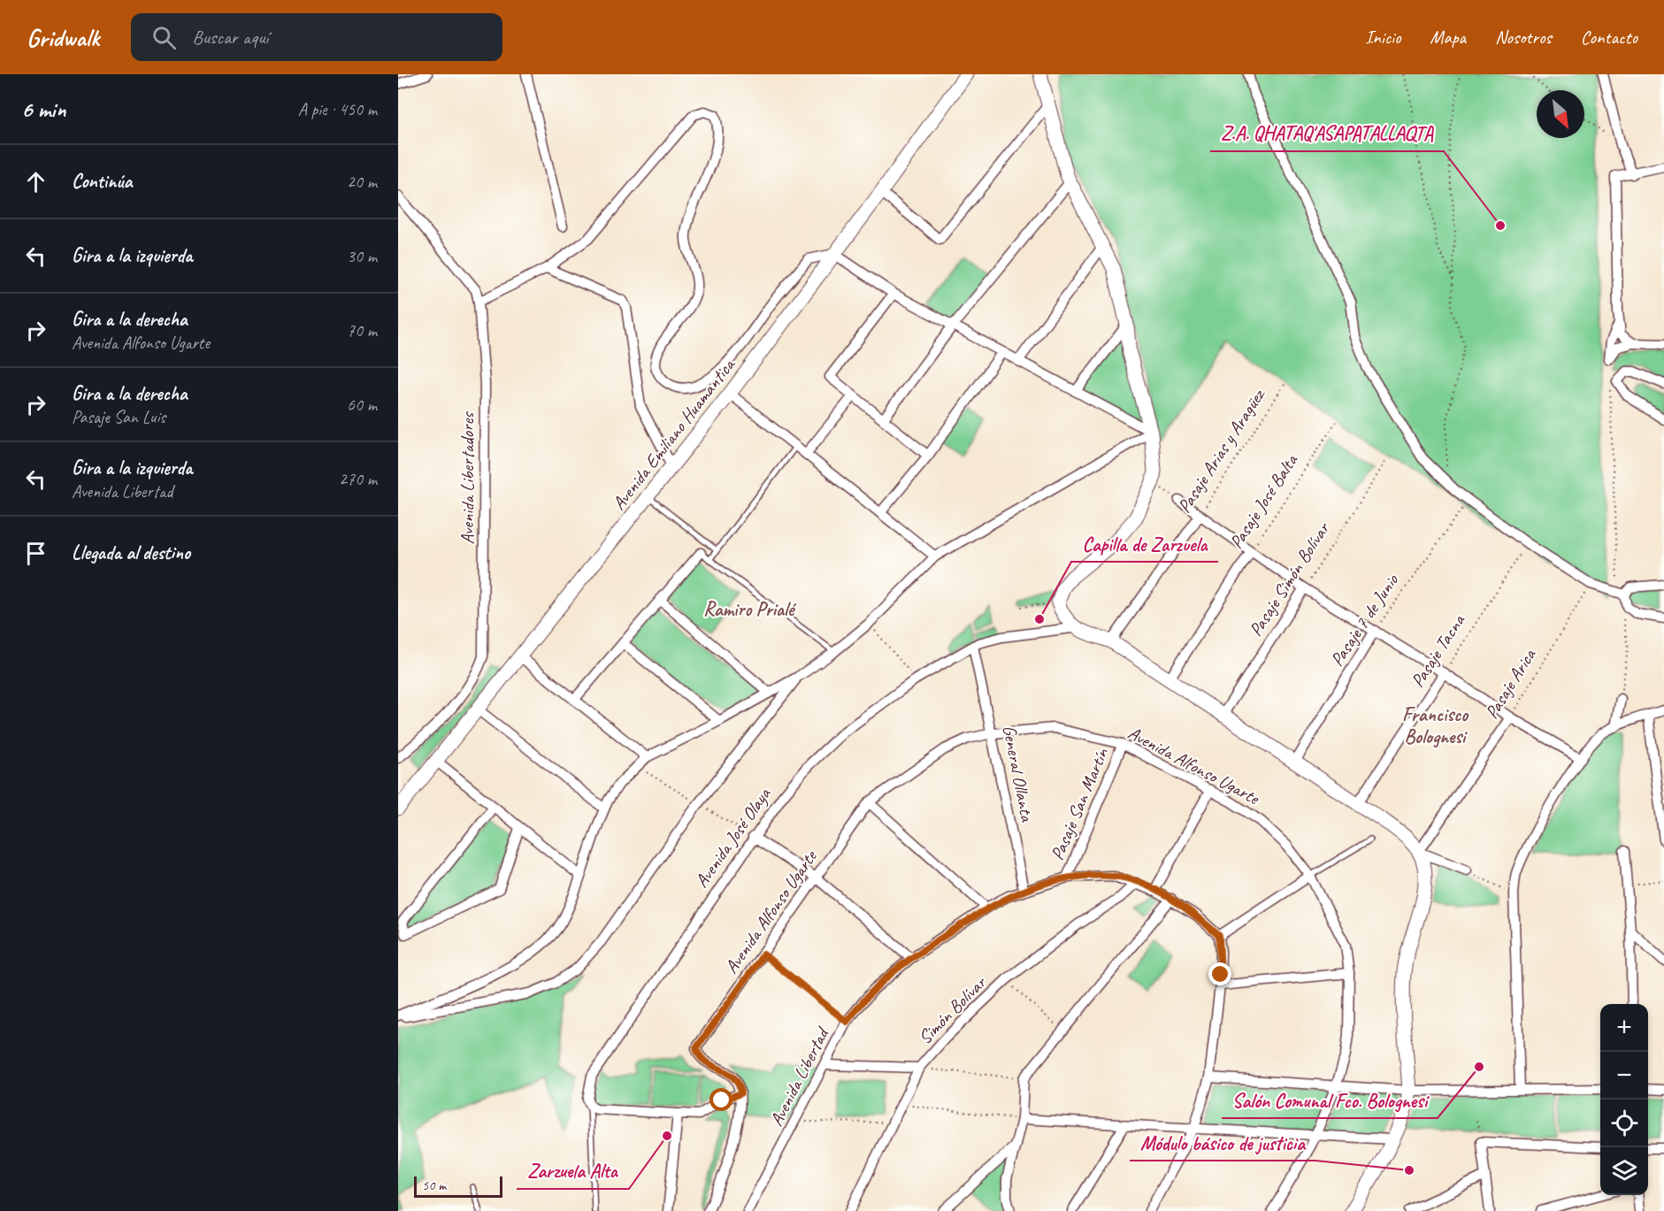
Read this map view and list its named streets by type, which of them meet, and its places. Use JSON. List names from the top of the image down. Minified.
{"streets":{"street":["Avenida Emiliano Huamantica","Pasaje Arias y Aragüez","Avenida Libertadores","Pasaje José Balta","Pasaje Simón Bolívar","Pasaje 7 de Junio","Pasaje Tacna","Pasaje Arica","Avenida Alfonso Ugarte","General Ollanta","Pasaje San Martín","Avenida José Olaya","Simón Bolívar","Avenida Libertad"]},"crossings":[["Avenida Alfonso Ugarte","General Ollanta"],["Avenida Alfonso Ugarte","Pasaje San Martín"],["General Ollanta","Avenida José Olaya"],["General Ollanta","Avenida Libertad"],["Pasaje San Martín","Avenida Libertad"],["Simón Bolívar","Avenida Libertad"]],"districts":["Ramiro Prialé","Francisco Bolognesi"],"places":["Z.A. QHATAQ'ASAPATALLAQTA","Capilla de Zarzuela","Salón Comunal Fco. Bolognesi","Zarzuela Alta","Módulo básico de justicia"],"scale_bar":"50 m","north":"bottom right","page":{"header":"Gridwalk","search":"Buscar aquí","nav":["Inicio","Mapa","Nosotros","Contacto"],"heading":["6 min","A pie · 450 m"],"list":[["Continúa","20 m"],["Gira a la izquierda","30 m"],["Gira a la derecha","Avenida Alfonso Ugarte","70 m"],["Gira a la derecha","Pasaje San Luis","60 m"],["Gira a la izquierda","Avenida Libertad","270 m"],"Llegada al destino"],"map_buttons":["+","−"],"scale":"50 m"}}
